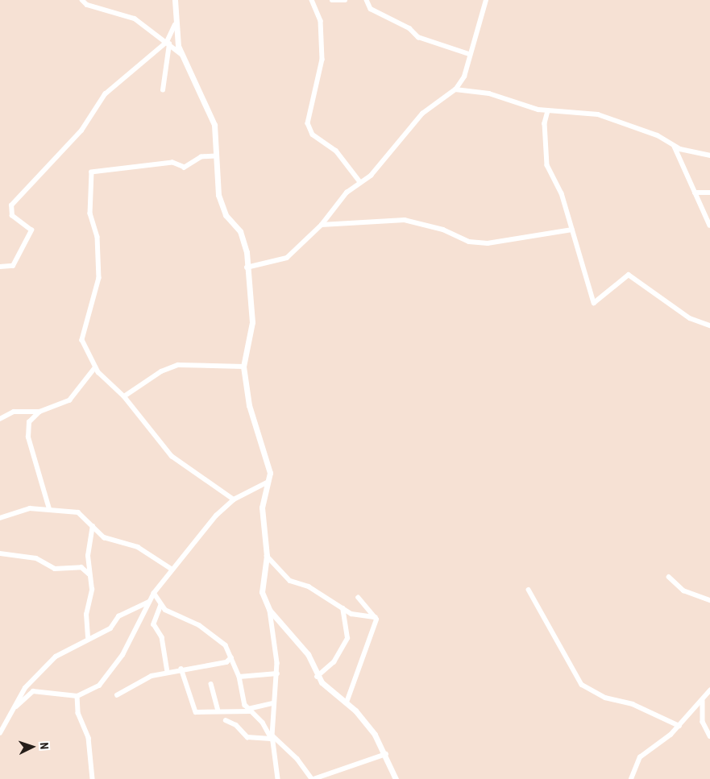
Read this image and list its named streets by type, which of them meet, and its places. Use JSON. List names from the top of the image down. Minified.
{"north":"right"}
